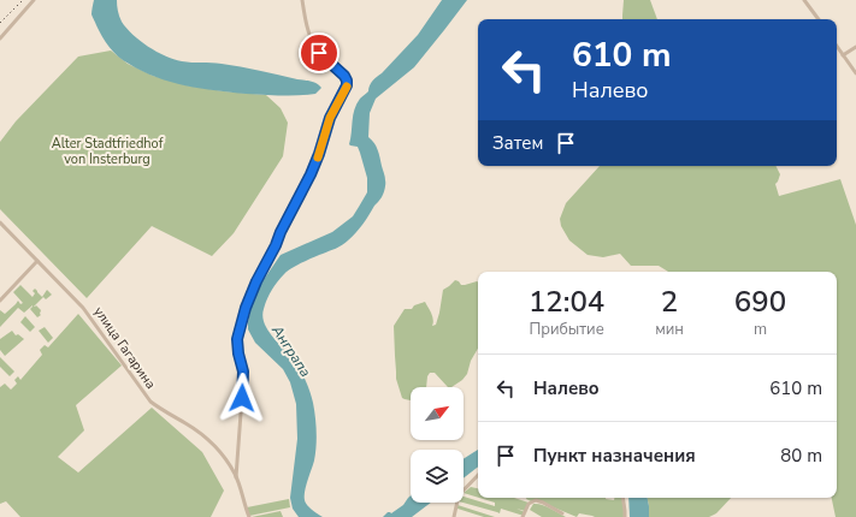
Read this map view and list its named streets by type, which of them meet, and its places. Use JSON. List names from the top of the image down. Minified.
{"streets":{"street":["улица Гагарина"]},"water":["Анграпа"],"parks":["Alter Stadtfriedhof von Insterburg"],"north":"top right","page":{"turn":["610 m","Налево"],"then":"Затем","eta":["12:04","Прибытие","2","мин","690","m"],"list":[{"name":"Налево","value":"610 m"},{"name":"Пункт назначения","value":"80 m"}]}}
